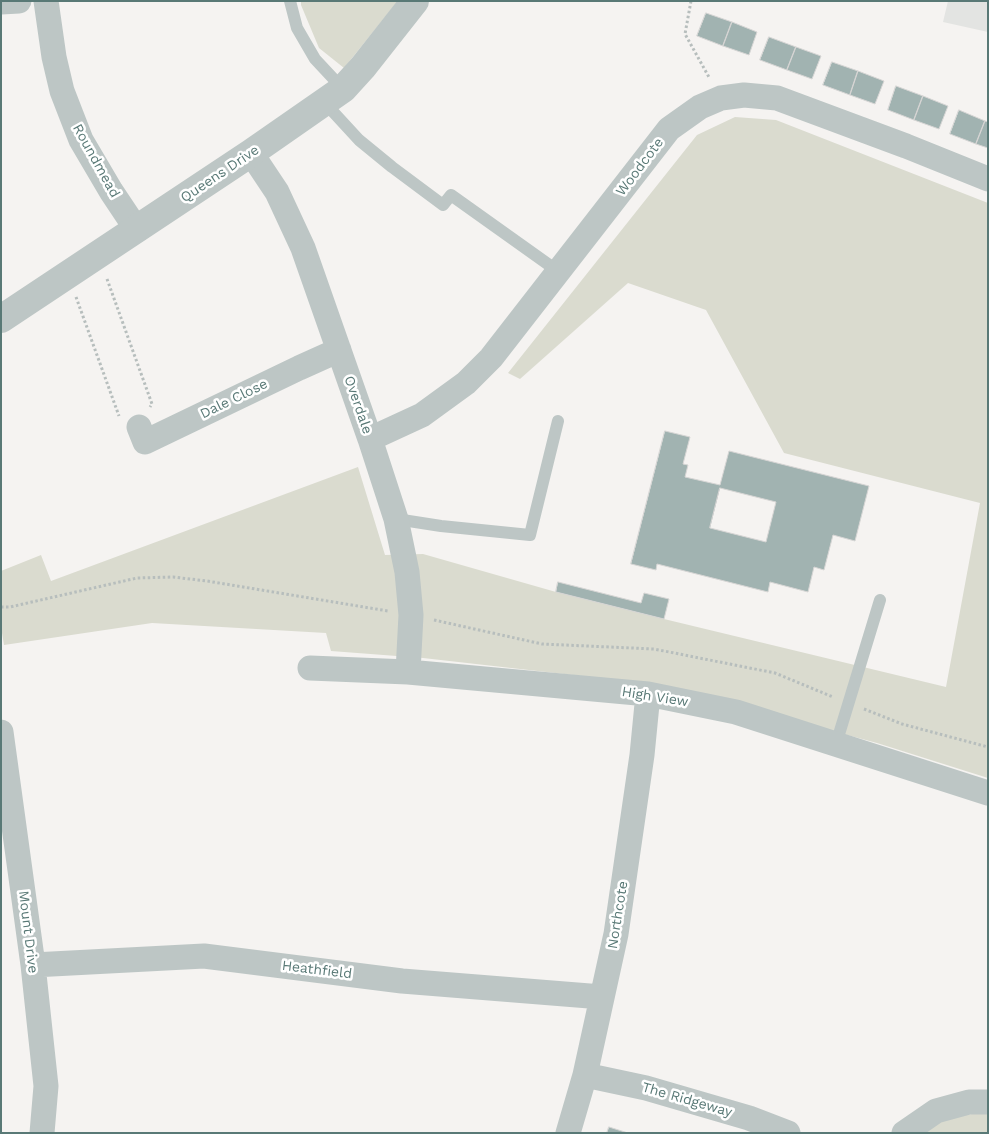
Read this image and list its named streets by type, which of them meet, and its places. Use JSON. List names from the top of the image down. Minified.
{"streets":{"street":["Roundmead","Woodcote","Queens Drive","Dale Close","Overdale","High View","Northcote","Mount Drive","Heathfield","The Ridgeway"]},"crossings":[["Roundmead","Queens Drive"],["Woodcote","Overdale"],["Queens Drive","Overdale"],["Dale Close","Overdale"],["Overdale","High View"],["High View","Northcote"],["Northcote","Heathfield"],["Northcote","The Ridgeway"],["Mount Drive","Heathfield"]]}
